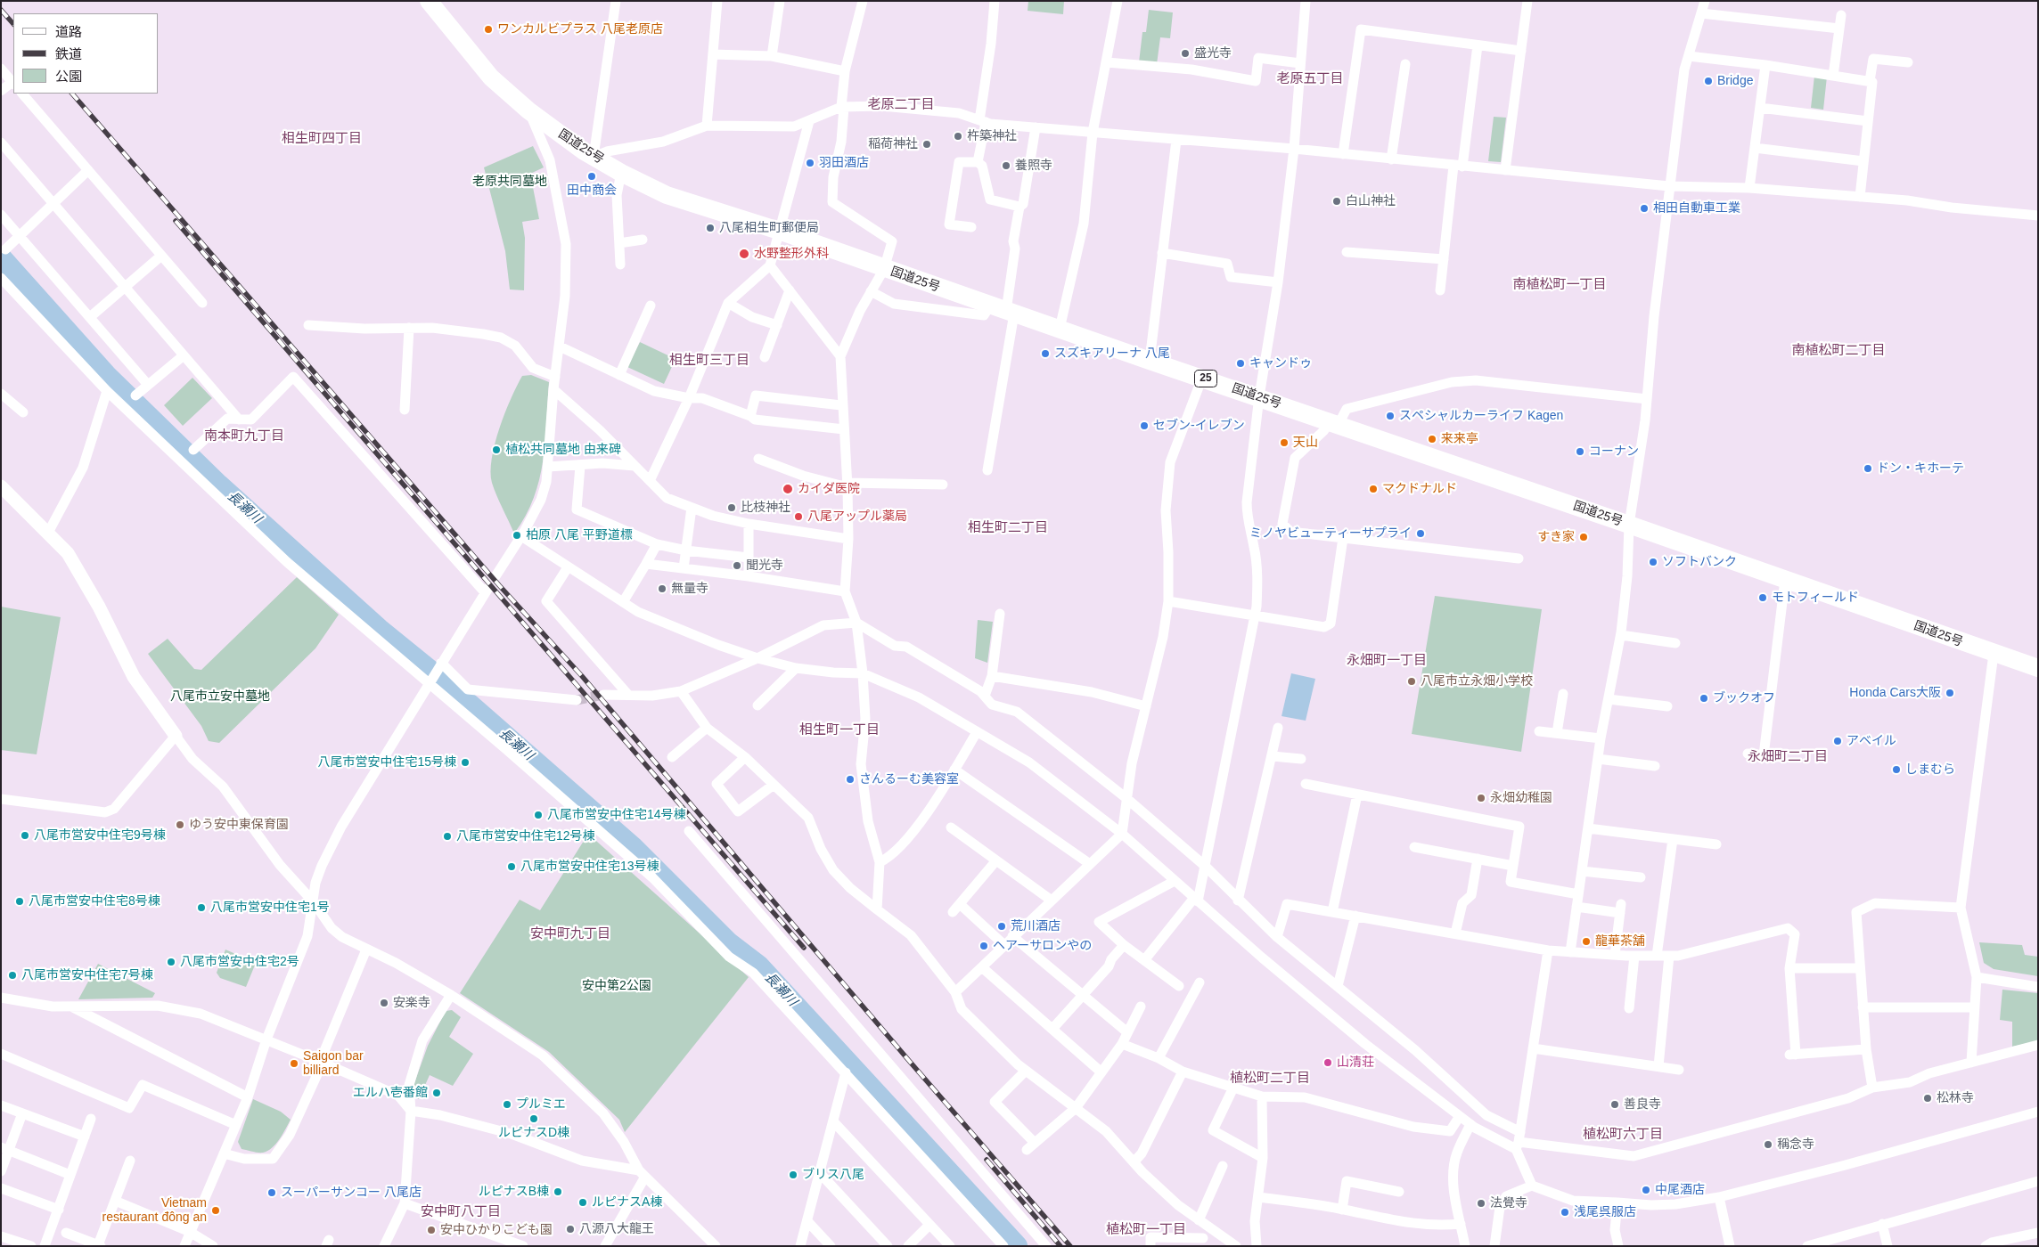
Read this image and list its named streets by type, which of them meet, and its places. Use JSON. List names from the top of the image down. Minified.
{"streets":{"highway":["国道25号","25"]},"districts":["老原五丁目","老原二丁目","相生町四丁目","南植松町一丁目","南植松町二丁目","相生町三丁目","南本町九丁目","相生町二丁目","永畑町一丁目","相生町一丁目","永畑町二丁目","安中町九丁目","植松町二丁目","植松町六丁目","安中町八丁目","植松町一丁目"],"water":["長瀬川"],"parks":["老原共同墓地","八尾市立安中墓地","安中第2公園"],"places":["ワンカルビプラス 八尾老原店","盛光寺","Bridge","杵築神社","稲荷神社","羽田酒店","養照寺","田中商会","白山神社","相田自動車工業","八尾相生町郵便局","水野整形外科","スズキアリーナ 八尾","キャンドゥ","スペシャルカーライフ Kagen","セブン-イレブン","来来亭","天山","植松共同墓地 由来碑","コーナン","ドン・キホーテ","カイダ医院","マクドナルド","比枝神社","八尾アップル薬局","ミノヤビューティーサプライ","柏原 八尾 平野道標","すき家","ソフトバンク","聞光寺","無量寺","モトフィールド","八尾市立永畑小学校","Honda Cars大阪","ブックオフ","アベイル","八尾市営安中住宅15号棟","しまむら","さんるーむ美容室","永畑幼稚園","八尾市営安中住宅14号棟","ゆう安中東保育園","八尾市営安中住宅9号棟","八尾市営安中住宅12号棟","八尾市営安中住宅13号棟","八尾市営安中住宅8号棟","八尾市営安中住宅1号","荒川酒店","龍華茶舗","ヘアーサロンやの","八尾市営安中住宅2号","八尾市営安中住宅7号棟","安楽寺","山清荘","Saigon bar billiard","エルハ壱番館","松林寺","プルミエ","善良寺","ルピナスD棟","稱念寺","ブリス八尾","中尾酒店","ルピナスB棟","スーパーサンコー 八尾店","ルピナスA棟","法覺寺","Vietnam restaurant đông an","浅尾呉服店","八源八大龍王","安中ひかりこども園"],"legend":["道路","鉄道","公園"]}
